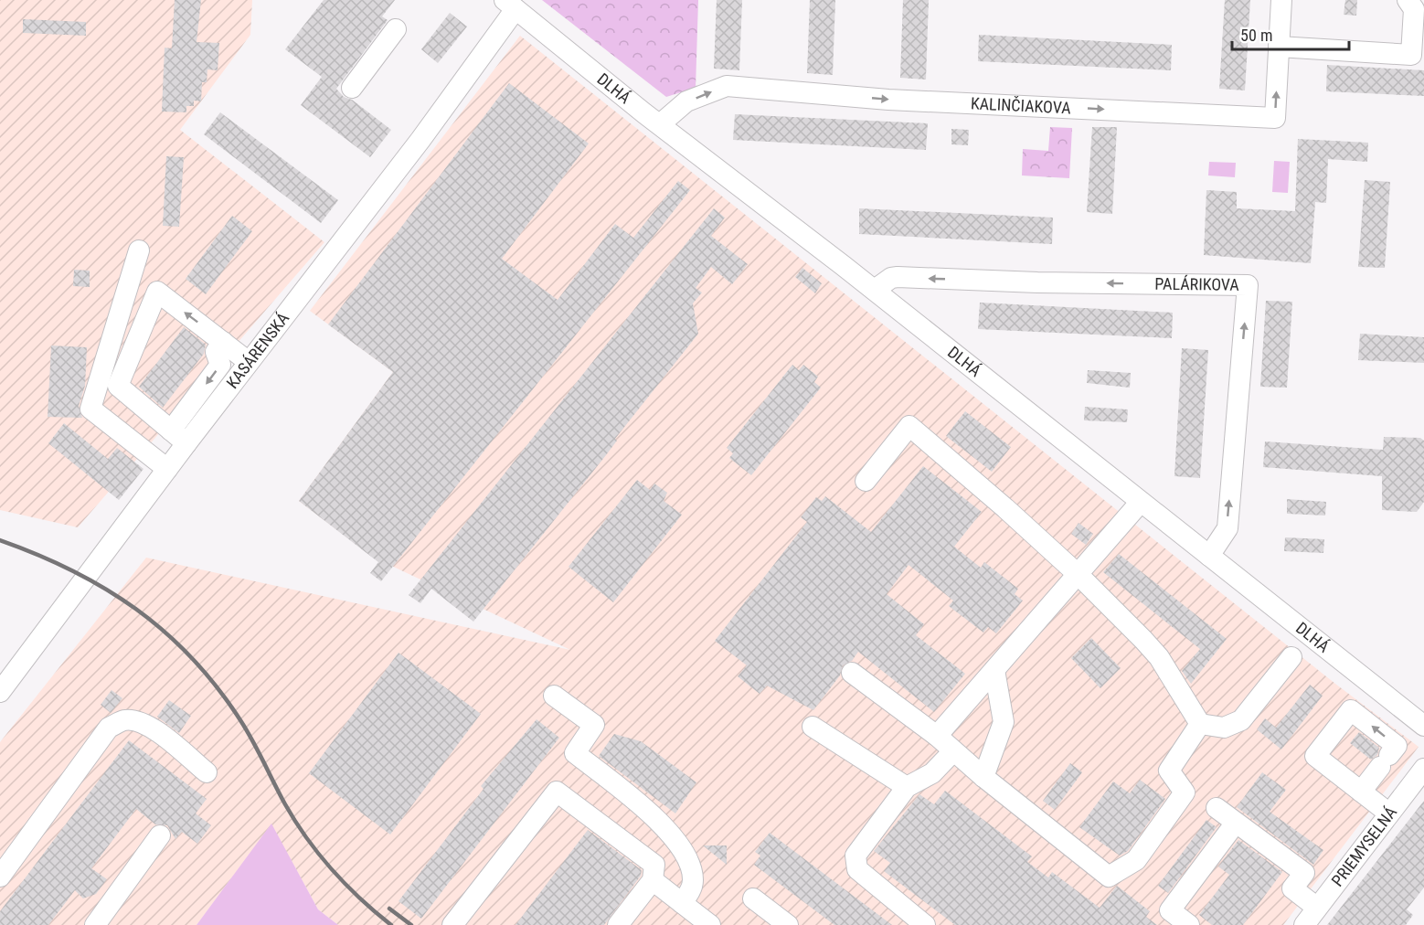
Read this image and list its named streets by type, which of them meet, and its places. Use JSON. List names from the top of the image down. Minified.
{"streets":{"street":["DLHÁ","KALINČIAKOVA","PALÁRIKOVA","KASÁRENSKÁ","PRIEMYSELNÁ"]},"crossings":[["DLHÁ","KALINČIAKOVA"],["DLHÁ","PALÁRIKOVA"],["DLHÁ","KASÁRENSKÁ"]],"one_way":["KALINČIAKOVA"],"scale_bar":"50 m"}
